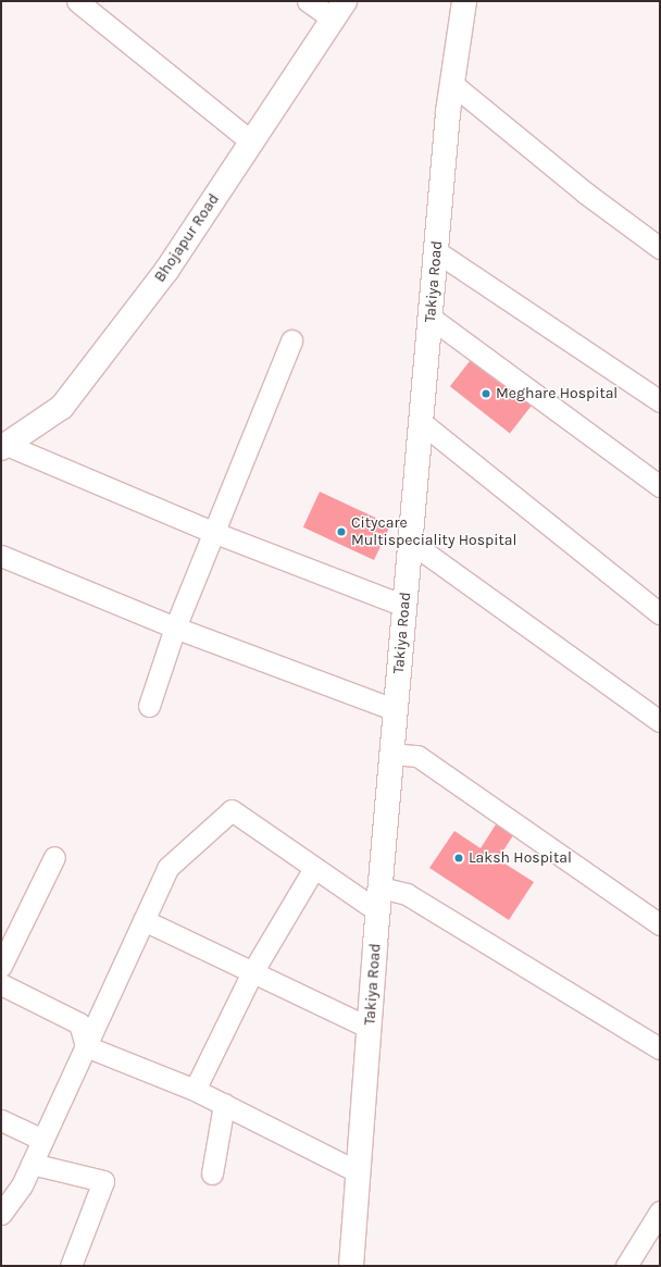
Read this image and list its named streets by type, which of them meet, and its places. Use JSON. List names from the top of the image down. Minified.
{"streets":{"main road":["Bhojapur Road","Takiya Road"]},"places":["Meghare Hospital","Citycare Multispeciality Hospital","Laksh Hospital"]}
